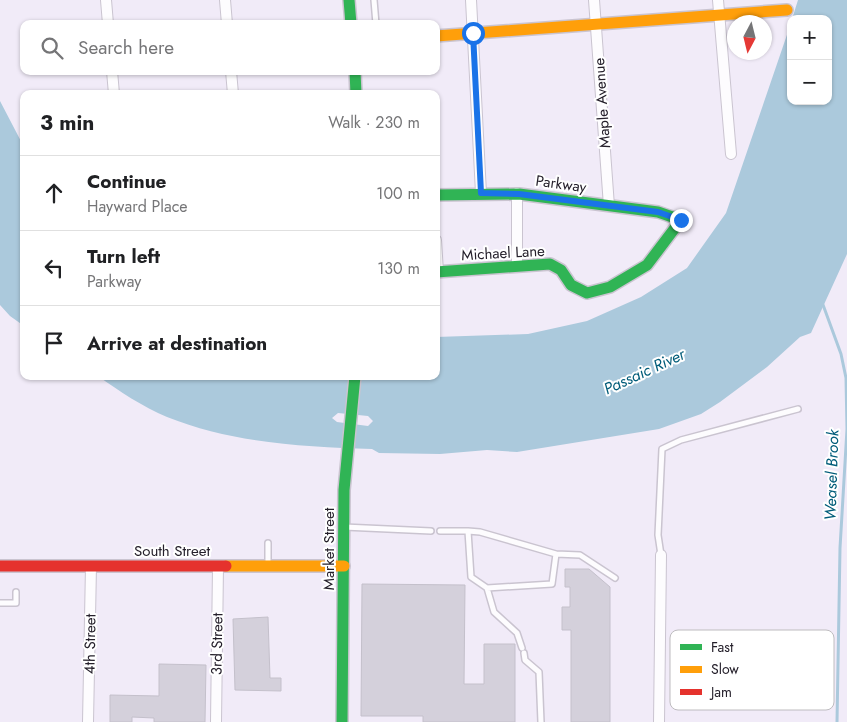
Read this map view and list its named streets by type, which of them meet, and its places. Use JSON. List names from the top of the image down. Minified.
{"streets":{"street":["Maple Avenue","Parkway","Michael Lane","Market Street","South Street","4th Street","3rd Street"]},"crossings":[["Maple Avenue","Parkway"],["Parkway","Michael Lane"],["Market Street","South Street"],["South Street","4th Street"],["South Street","3rd Street"]],"water":["Passaic River","Weasel Brook"],"legend":["Fast","Slow","Jam"],"north":"bottom","page":{"map_buttons":["+","−"],"search":"Search here","heading":["3 min","Walk · 230 m"],"list":[["Continue","Hayward Place","100 m"],["Turn left","Parkway","130 m"],"Arrive at destination"]}}
